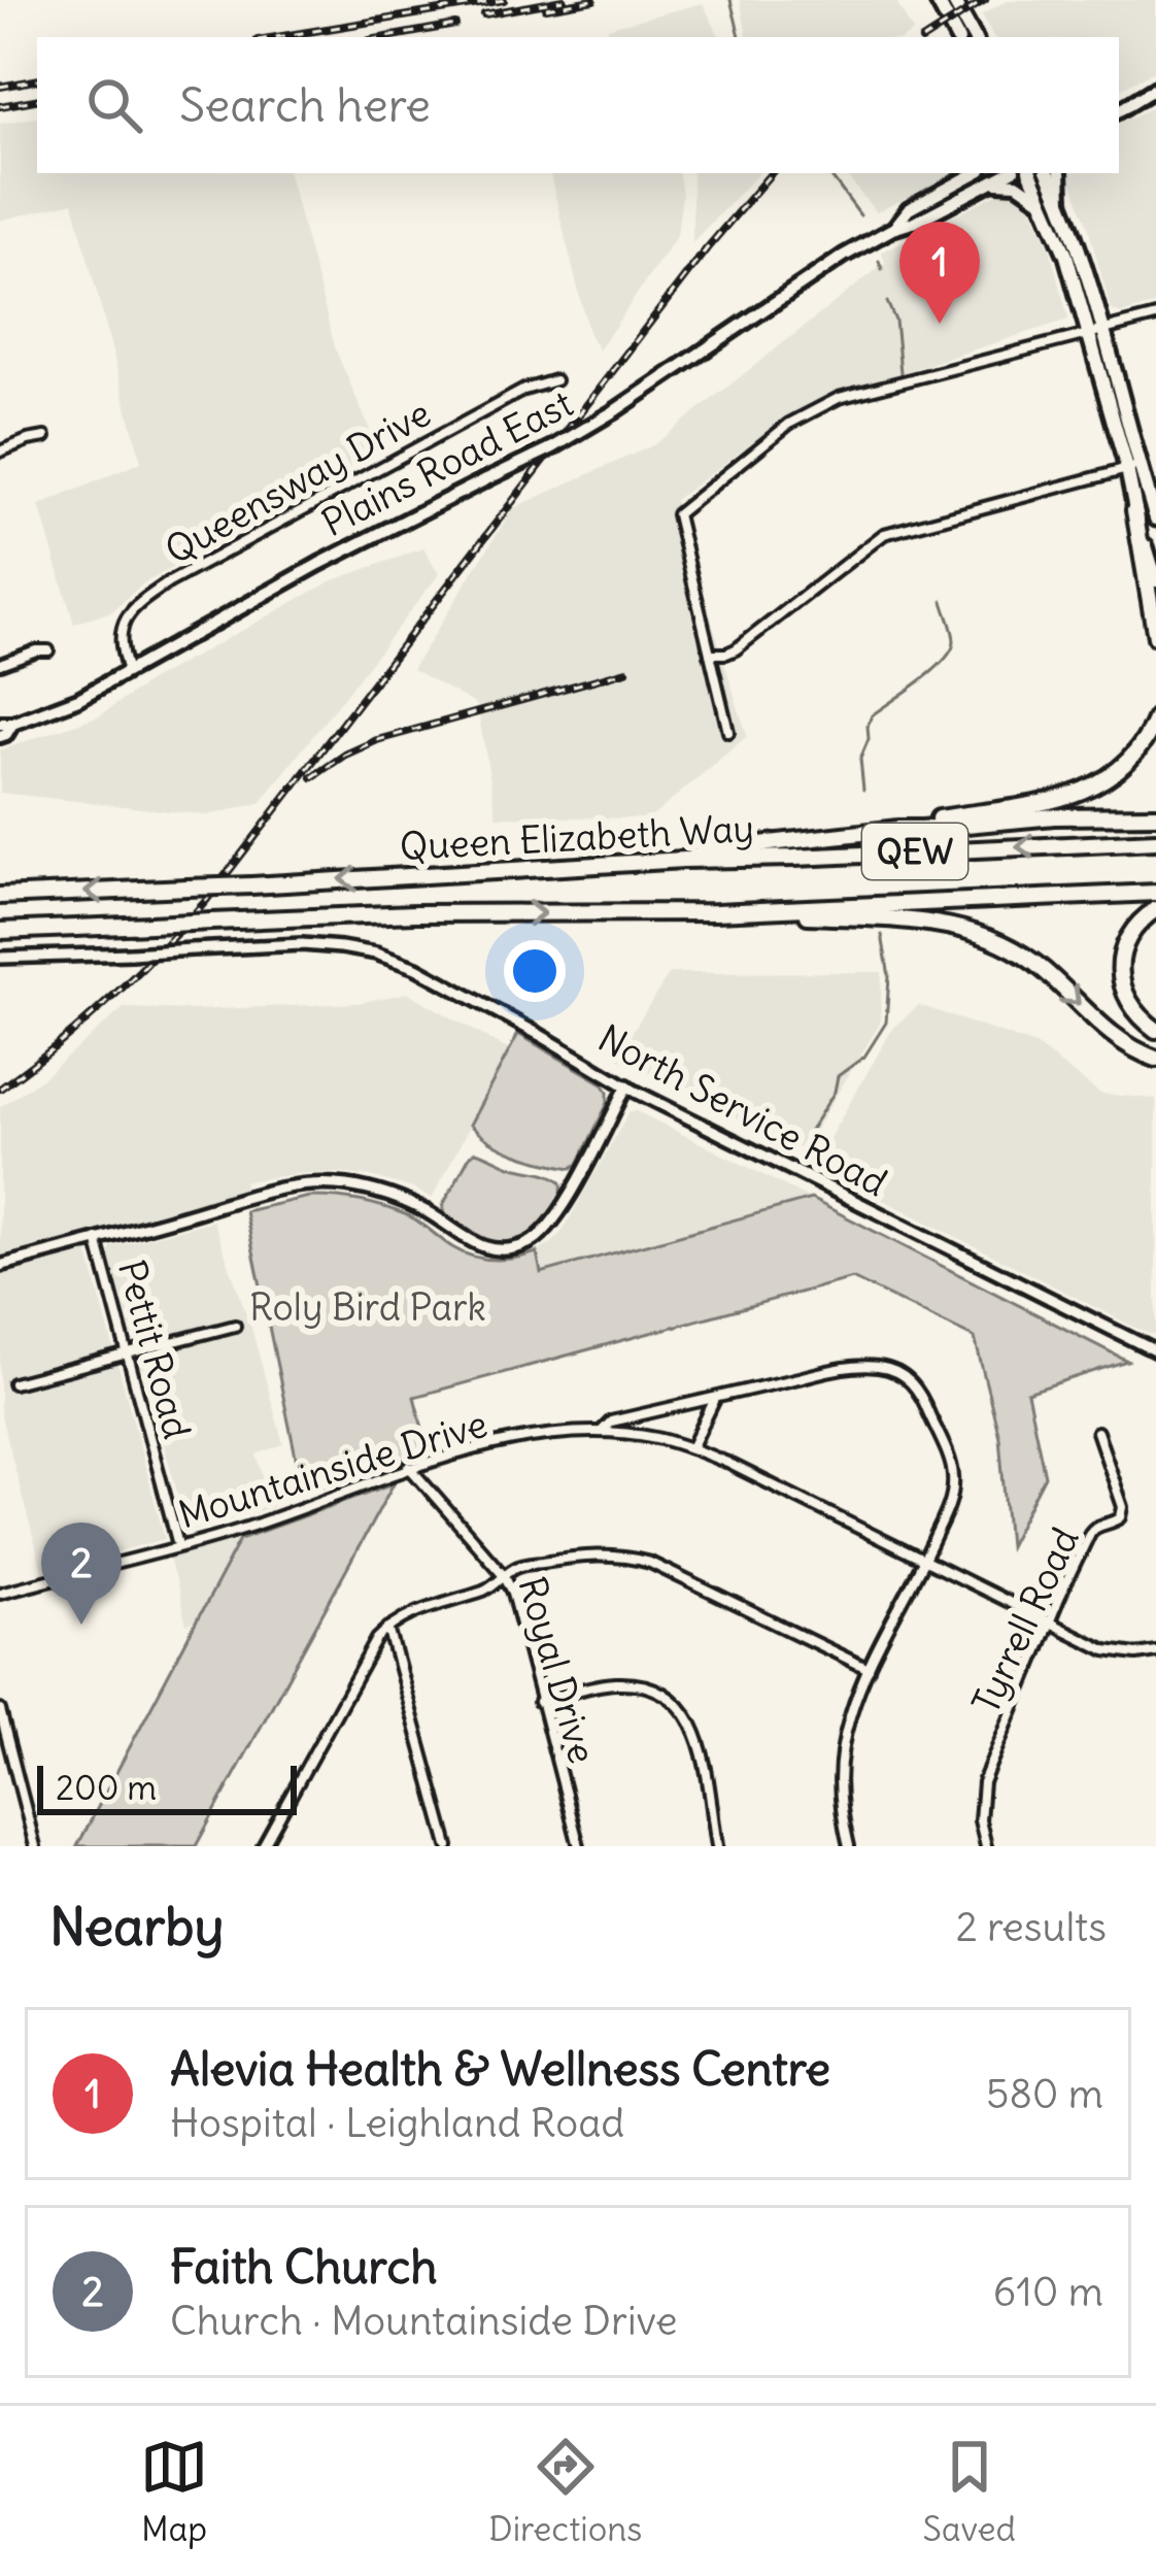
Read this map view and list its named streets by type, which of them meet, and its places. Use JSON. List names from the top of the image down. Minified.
{"streets":{"highway":["Queen Elizabeth Way","QEW"],"main road":["Plains Road East"],"street":["Queensway Drive","North Service Road","Pettit Road","Mountainside Drive","Tyrrell Road","Royal Drive"]},"crossings":[["Plains Road East","Queensway Drive"],["Pettit Road","Mountainside Drive"],["Mountainside Drive","Tyrrell Road"],["Mountainside Drive","Royal Drive"]],"parks":["Roly Bird Park"],"scale_bar":"200 m","page":{"search":"Search here","pins":["1","2"],"scale":"200 m","heading":["Nearby","2 results"],"list":[{"mark":"1","name":"Alevia Health & Wellness Centre","note":"Hospital · Leighland Road","value":"580 m"},{"mark":"2","name":"Faith Church","note":"Church · Mountainside Drive","value":"610 m"}],"nav":["Map","Directions","Saved"]}}
